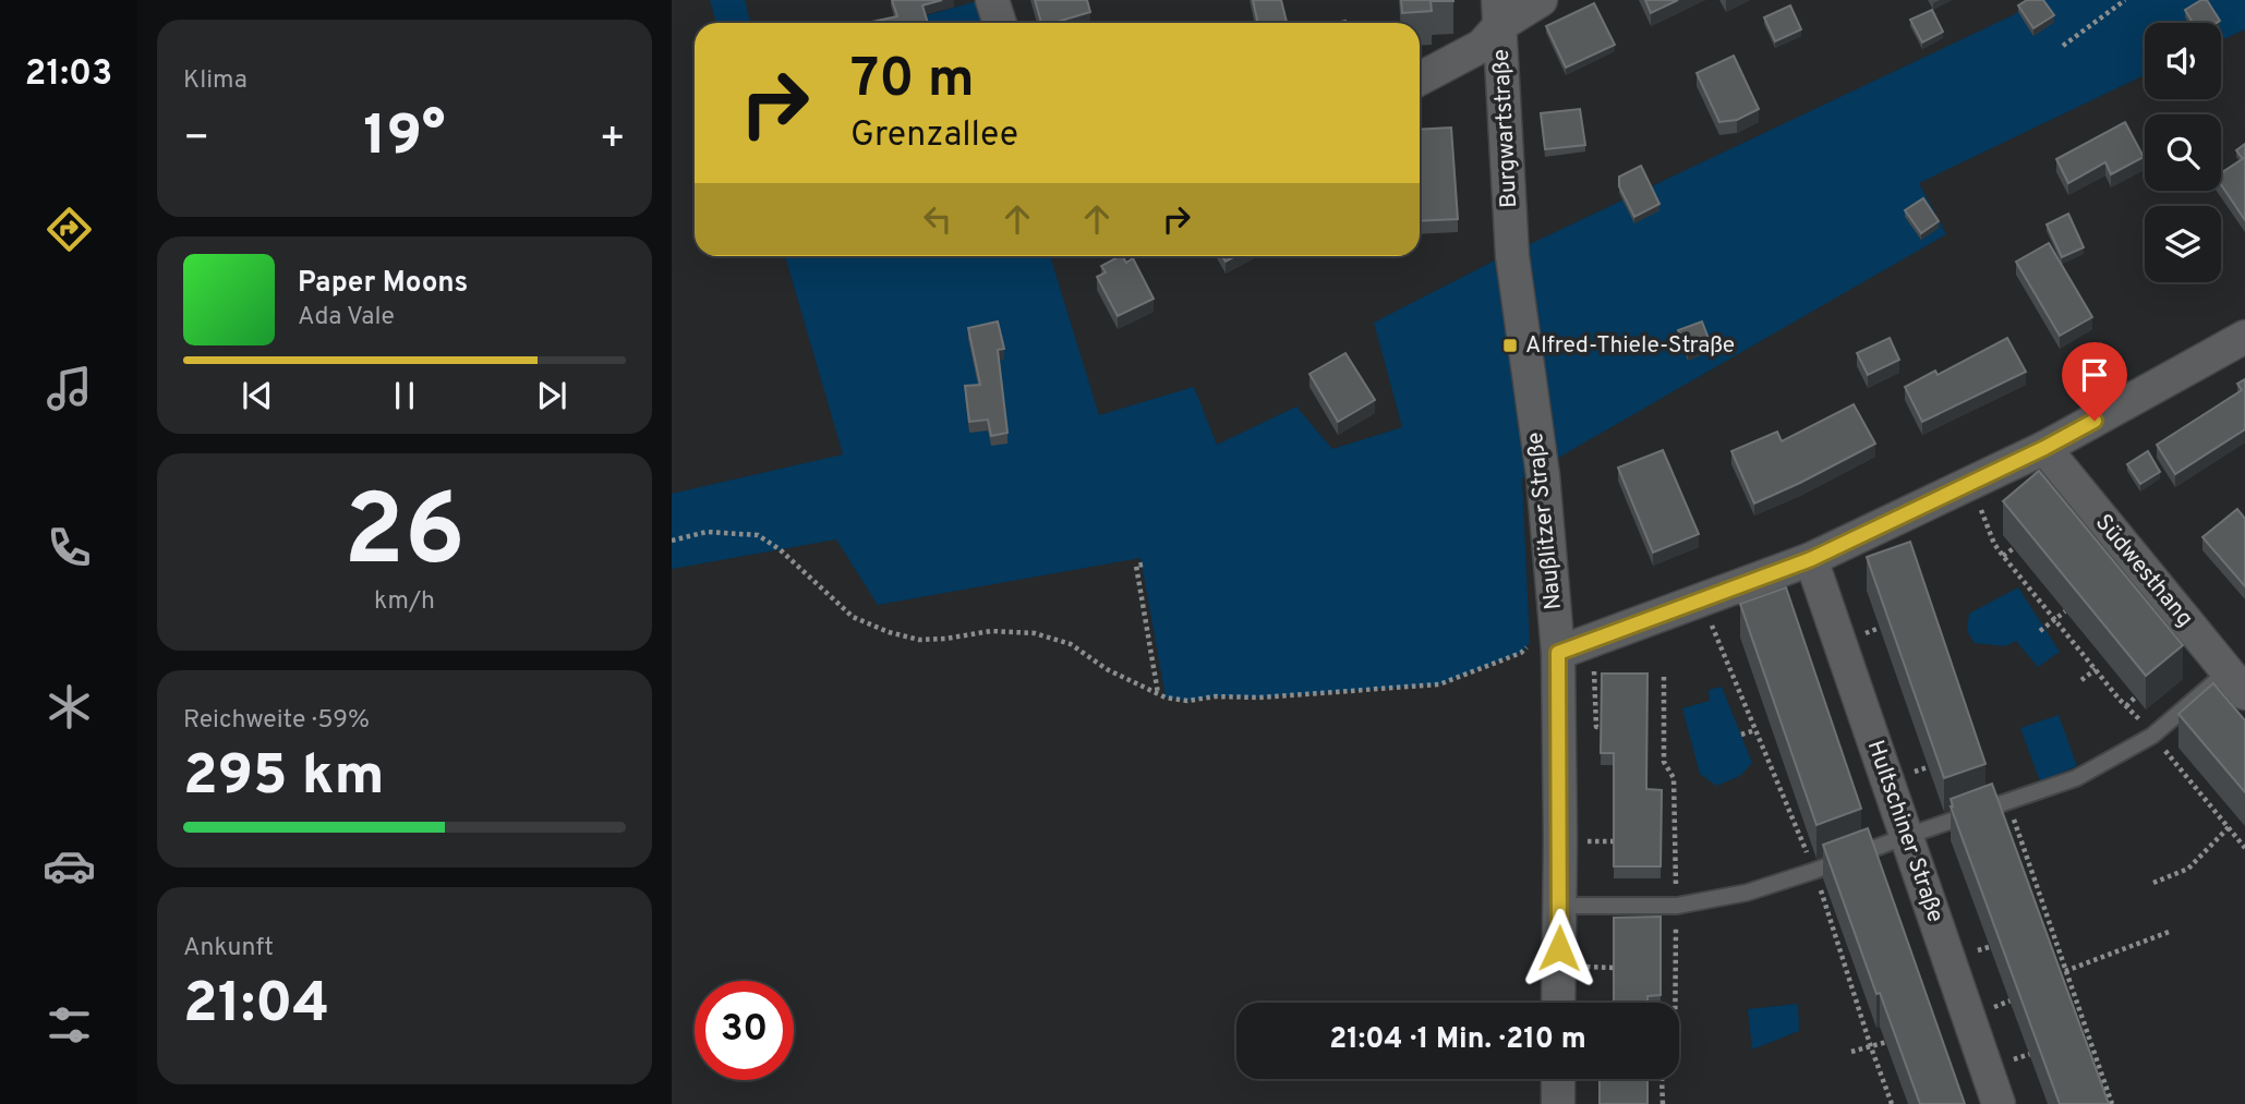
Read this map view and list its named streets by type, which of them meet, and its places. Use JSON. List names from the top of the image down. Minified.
{"streets":{"street":["Burgwartstraße","Naußlitzer Straße","Südwesthang","Hultschiner Straße"]},"crossings":[["Burgwartstraße","Naußlitzer Straße"]],"places":{"transit":["Alfred-Thiele-Straße"]},"page":{"tabs":"21:03","tile":["Klima",["26","km/h"],["Reichweite · 59%","295 km"],["Ankunft","21:04"]],"turn":["70 m","Grenzallee"],"heat":["−","19°","+"],"song":["Paper Moons","Ada Vale"],"limit":"30","trip":"21:04 · 1 Min. · 210 m"}}
